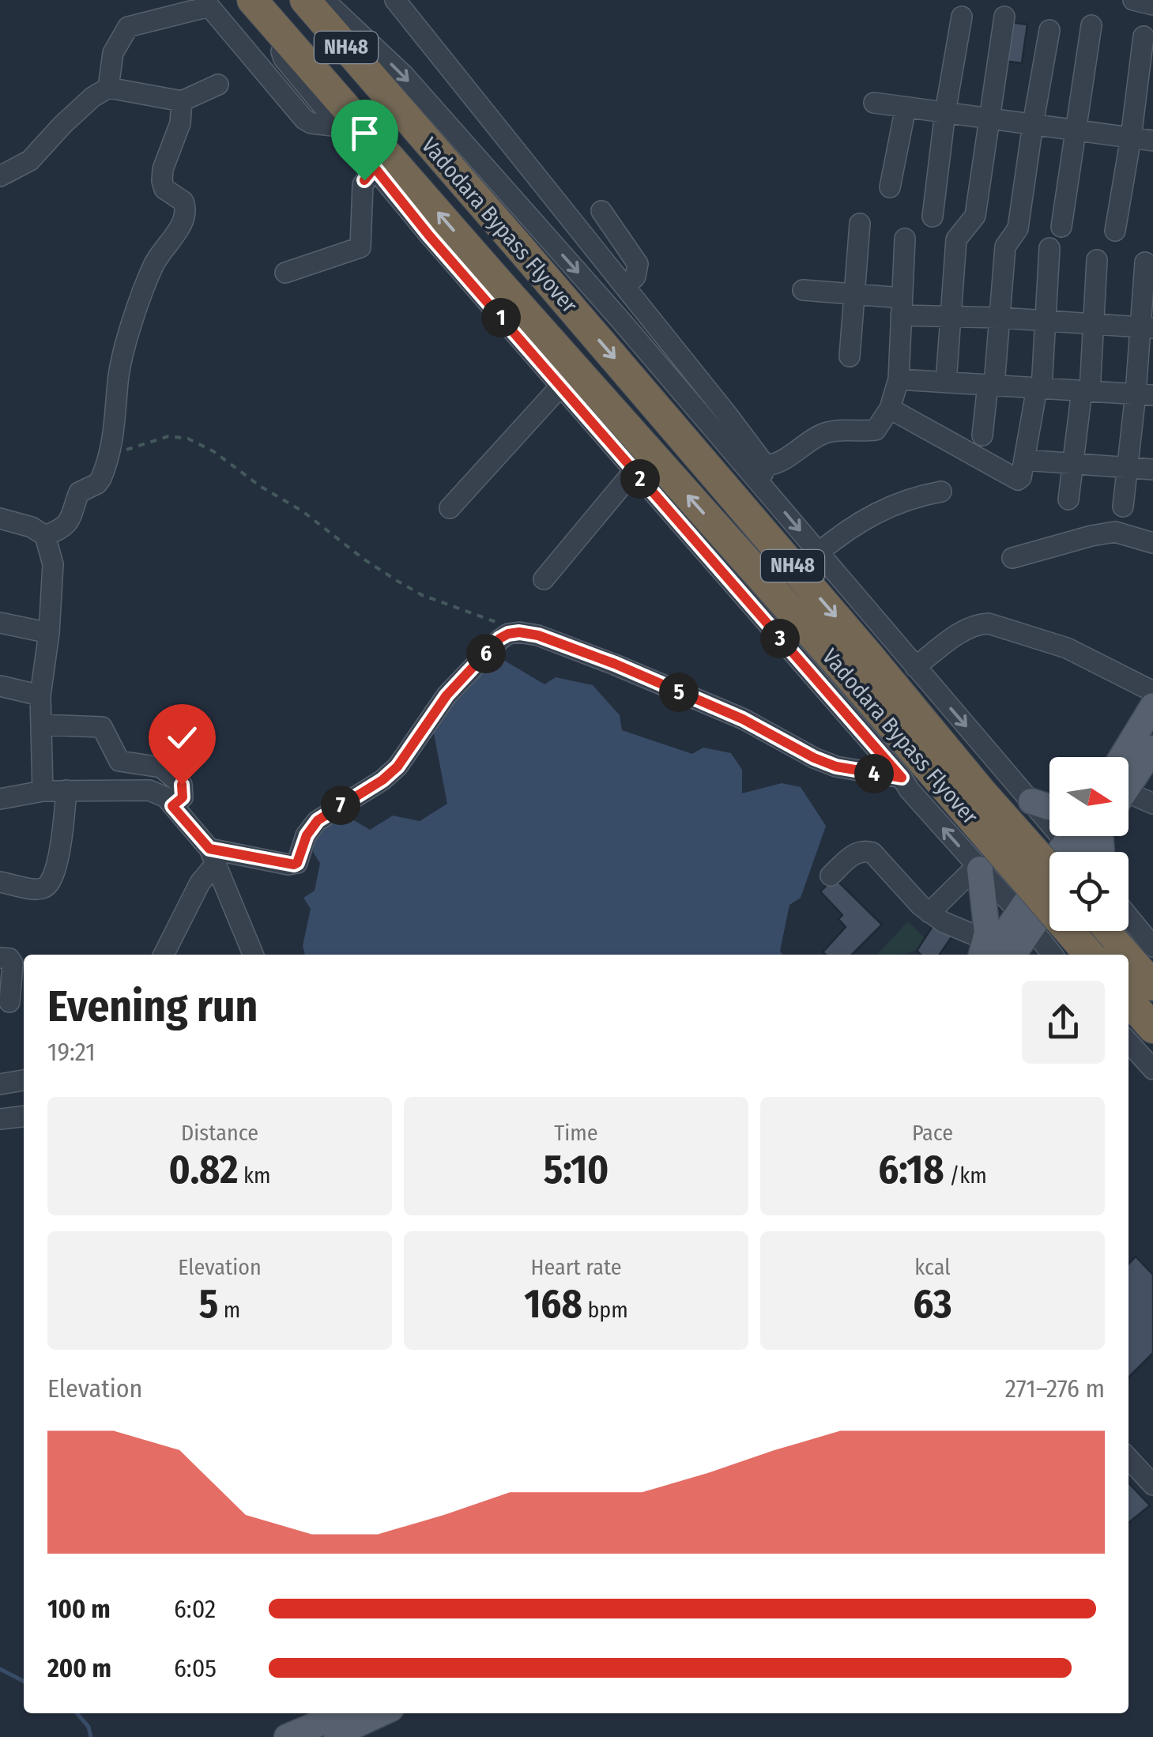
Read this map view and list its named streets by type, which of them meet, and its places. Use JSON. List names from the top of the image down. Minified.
{"streets":{"highway":["NH48","Vadodara Bypass Flyover"]},"north":"right","page":{"pins":["1","2","3","6","5","4","7"],"heading":["Evening run","19:21"],"stats":[["Distance","0.82 km"],["Time","5:10"],["Pace","6:18 /km"],["Elevation","5 m"],["Heart rate","168 bpm"],["kcal","63"]],"chart":["Elevation","271–276 m"],"list":[{"name":"100 m","note":"6:02"},{"name":"200 m","note":"6:05"}]}}
